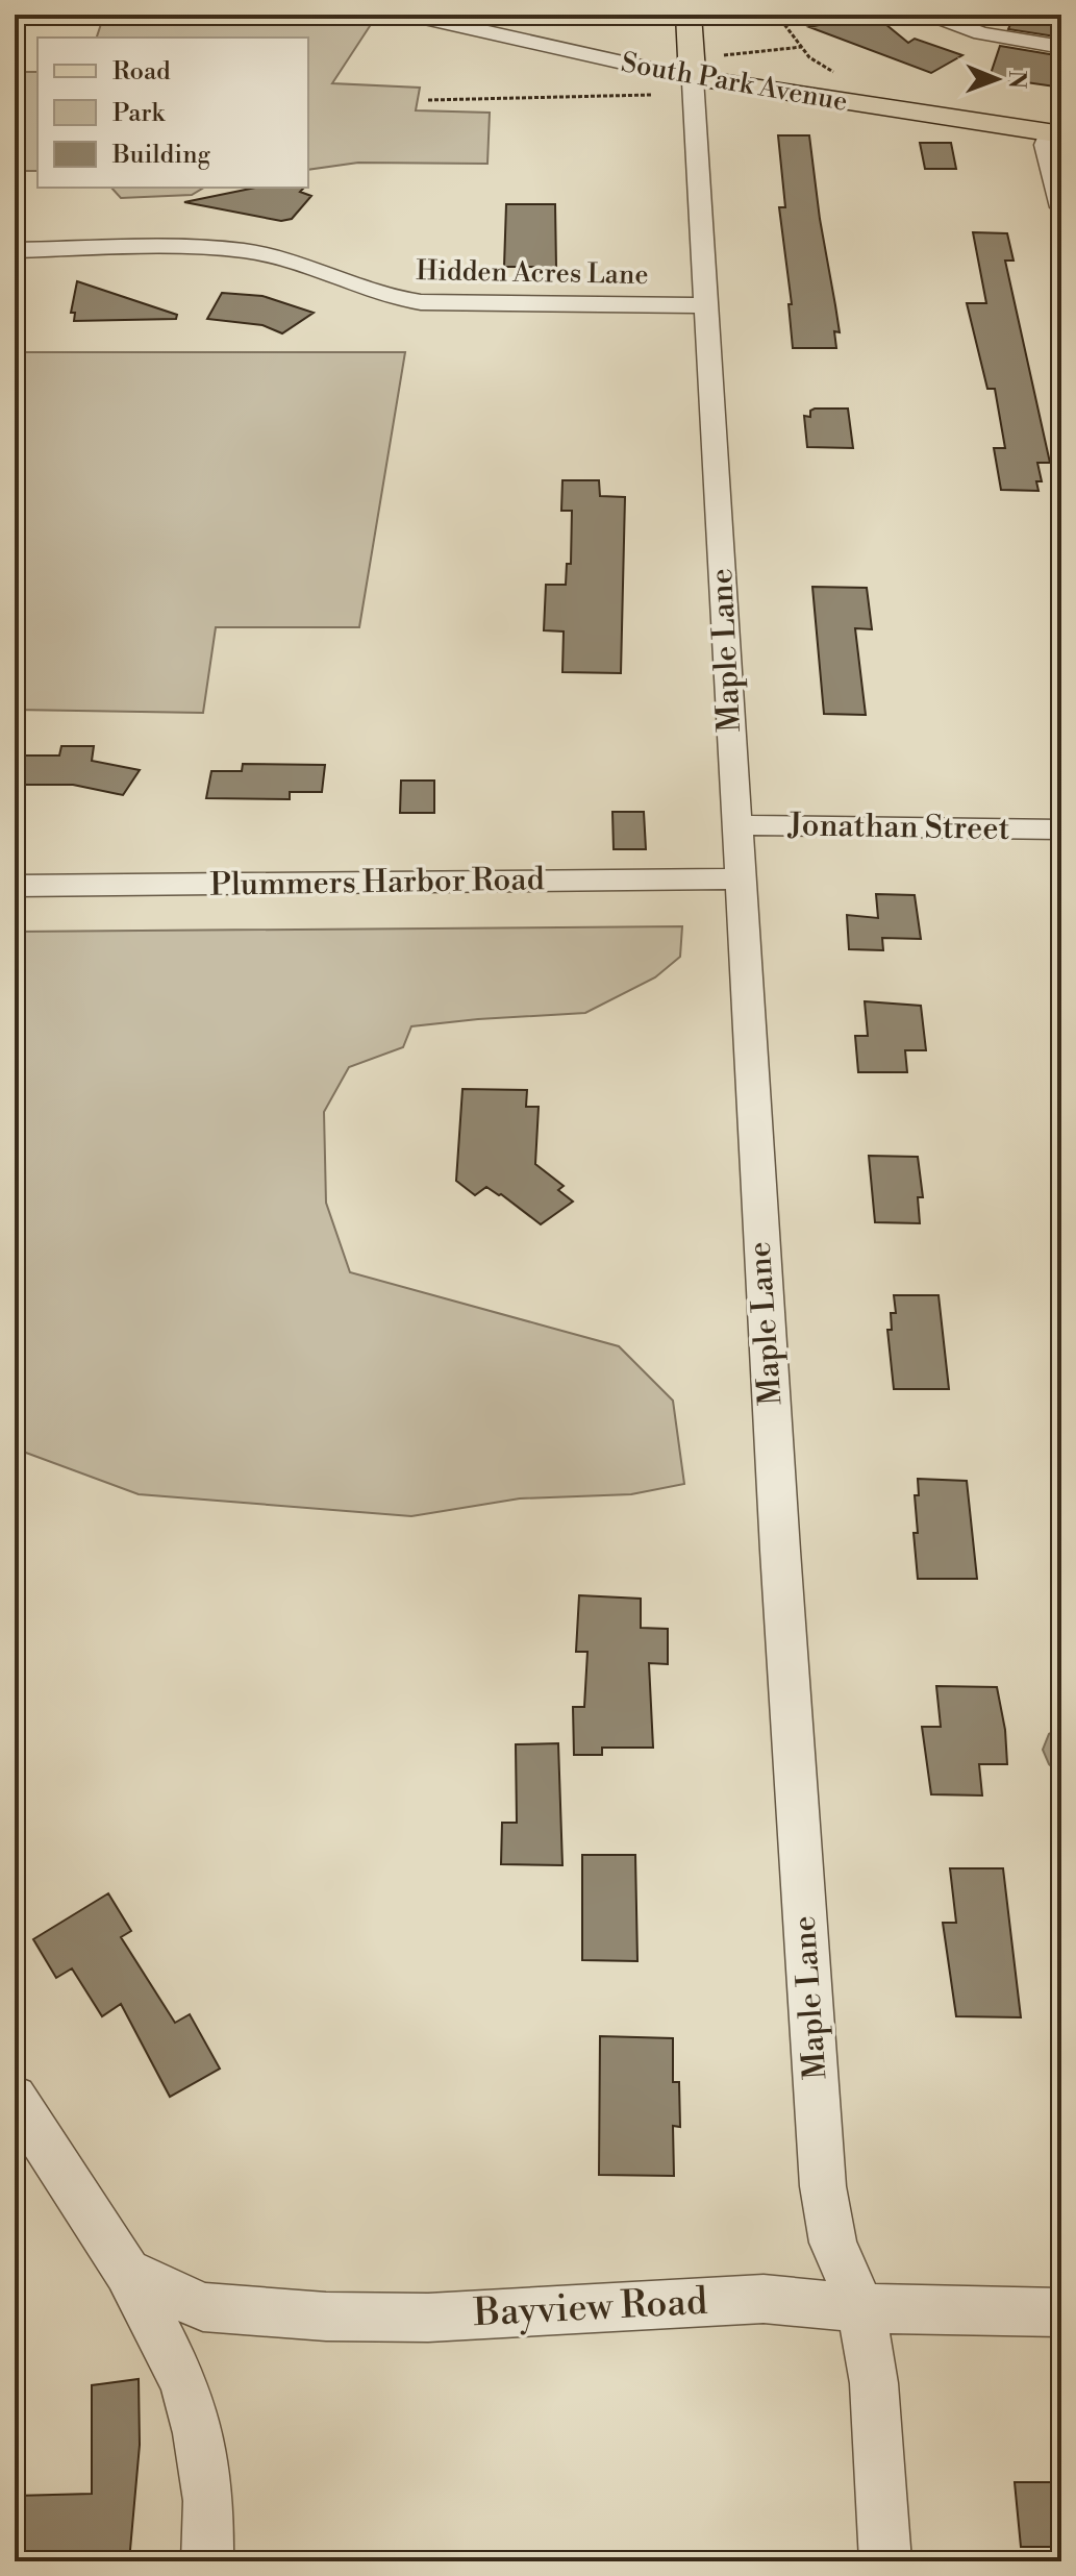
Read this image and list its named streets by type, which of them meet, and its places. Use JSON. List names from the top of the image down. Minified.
{"streets":{"main road":["South Park Avenue"],"street":["Hidden Acres Lane","Maple Lane","Jonathan Street","Plummers Harbor Road","Bayview Road"]},"crossings":[["South Park Avenue","Maple Lane"],["Hidden Acres Lane","Maple Lane"],["Maple Lane","Jonathan Street"],["Maple Lane","Plummers Harbor Road"],["Maple Lane","Bayview Road"]],"legend":["Road","Park","Building"],"north":"right"}
